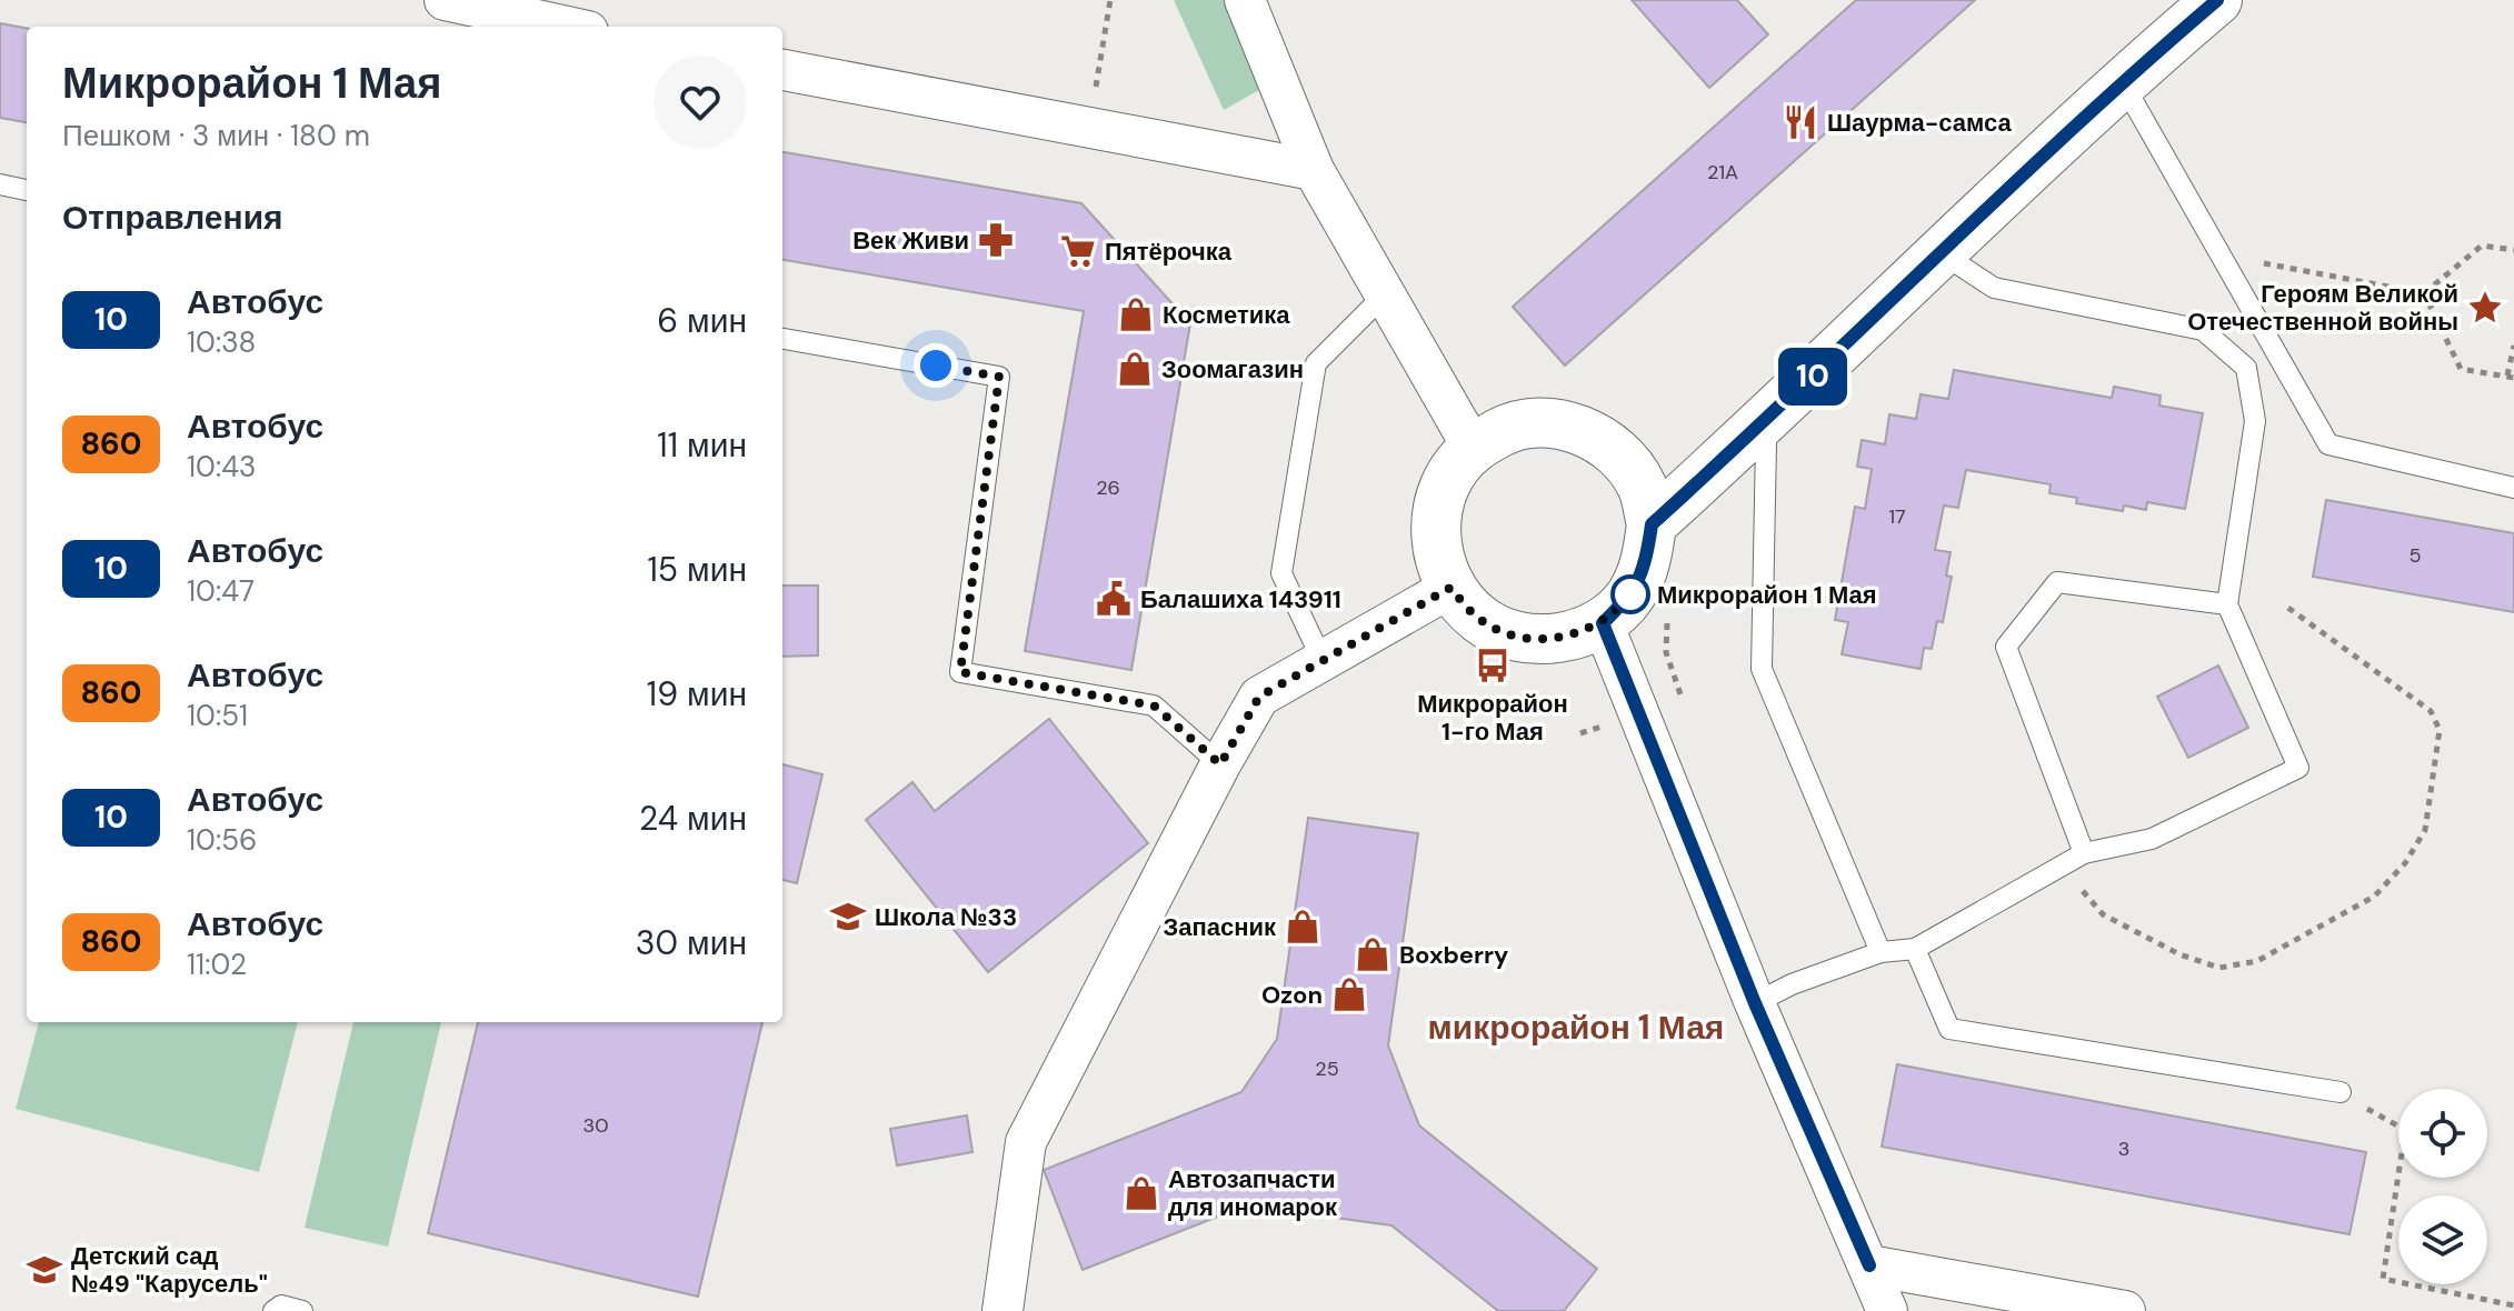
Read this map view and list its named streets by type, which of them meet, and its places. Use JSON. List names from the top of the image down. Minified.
{"districts":["микрорайон 1 Мая"],"places":{"restaurant":["Шаурма-самса"],"pharmacy":["Век Живи"],"supermarket":["Пятёрочка"],"place":["Героям Великой Отечественной войны"],"shop":["Косметика","Зоомагазин","Запасник","Boxberry","Ozon","Автозапчасти для иномарок"],"other":["Микрорайон 1 Мая"],"public building":["Балашиха 143911"],"bus stop":["Микрорайон 1-го Мая"],"school or university":["Школа №33","Детский сад №49 \"Карусель\""]},"lines":["bus line 10"],"house_numbers":["21A","26","17","5","25","30","3"],"page":{"on_map":"10","heading":[["Микрорайон 1 Мая","Пешком · 3 мин · 180 m"],"Отправления"],"list":[{"mark":"10","name":"Автобус","note":"10:38","value":"6 мин"},{"mark":"860","name":"Автобус","note":"10:43","value":"11 мин"},{"mark":"10","name":"Автобус","note":"10:47","value":"15 мин"},{"mark":"860","name":"Автобус","note":"10:51","value":"19 мин"},{"mark":"10","name":"Автобус","note":"10:56","value":"24 мин"},{"mark":"860","name":"Автобус","note":"11:02","value":"30 мин"}]}}
